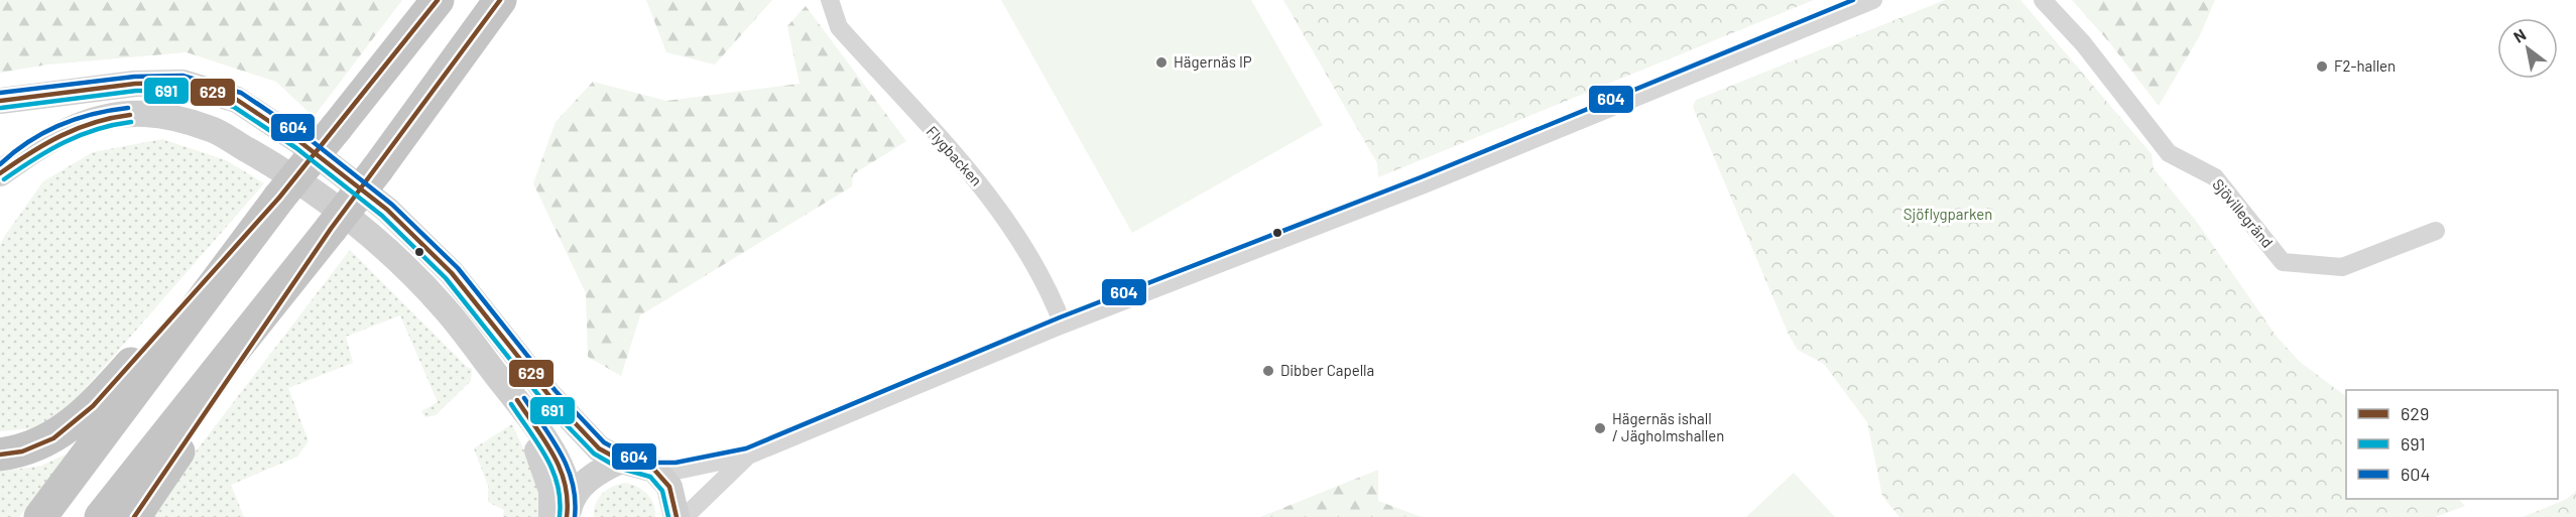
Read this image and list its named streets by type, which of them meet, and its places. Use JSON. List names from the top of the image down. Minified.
{"streets":{"street":["Flygbacken","Sjövillegränd"]},"parks":["Sjöflygparken"],"places":["Hägernäs IP","F2-hallen","Dibber Capella","Hägernäs ishall / Jägholmshallen"],"lines":["transit line 629","transit line 604","transit line 691"],"legend":["629","691","604"],"north":"top left"}
